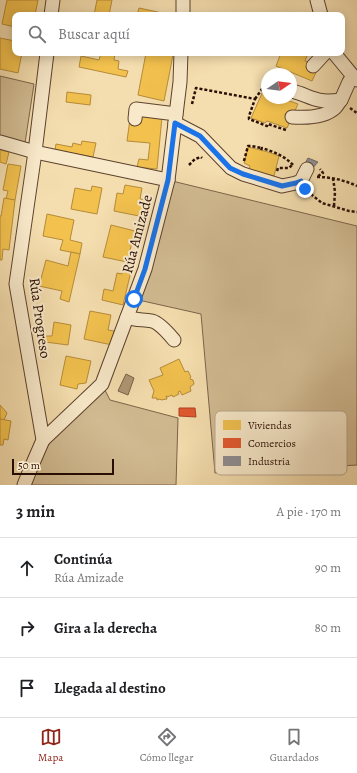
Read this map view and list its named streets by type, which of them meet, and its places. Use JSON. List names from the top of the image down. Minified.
{"streets":{"street":["Rúa Amizade","Rúa Progreso"]},"crossings":[["Rúa Amizade","Rúa Progreso"]],"legend":["Viviendas","Comercios","Industria"],"scale_bar":"50 m","north":"right","page":{"search":"Buscar aquí","scale":"50 m","heading":["3 min","A pie · 170 m"],"list":[["Continúa","Rúa Amizade","90 m"],["Gira a la derecha","80 m"],"Llegada al destino"],"nav":["Mapa","Cómo llegar","Guardados"]}}
